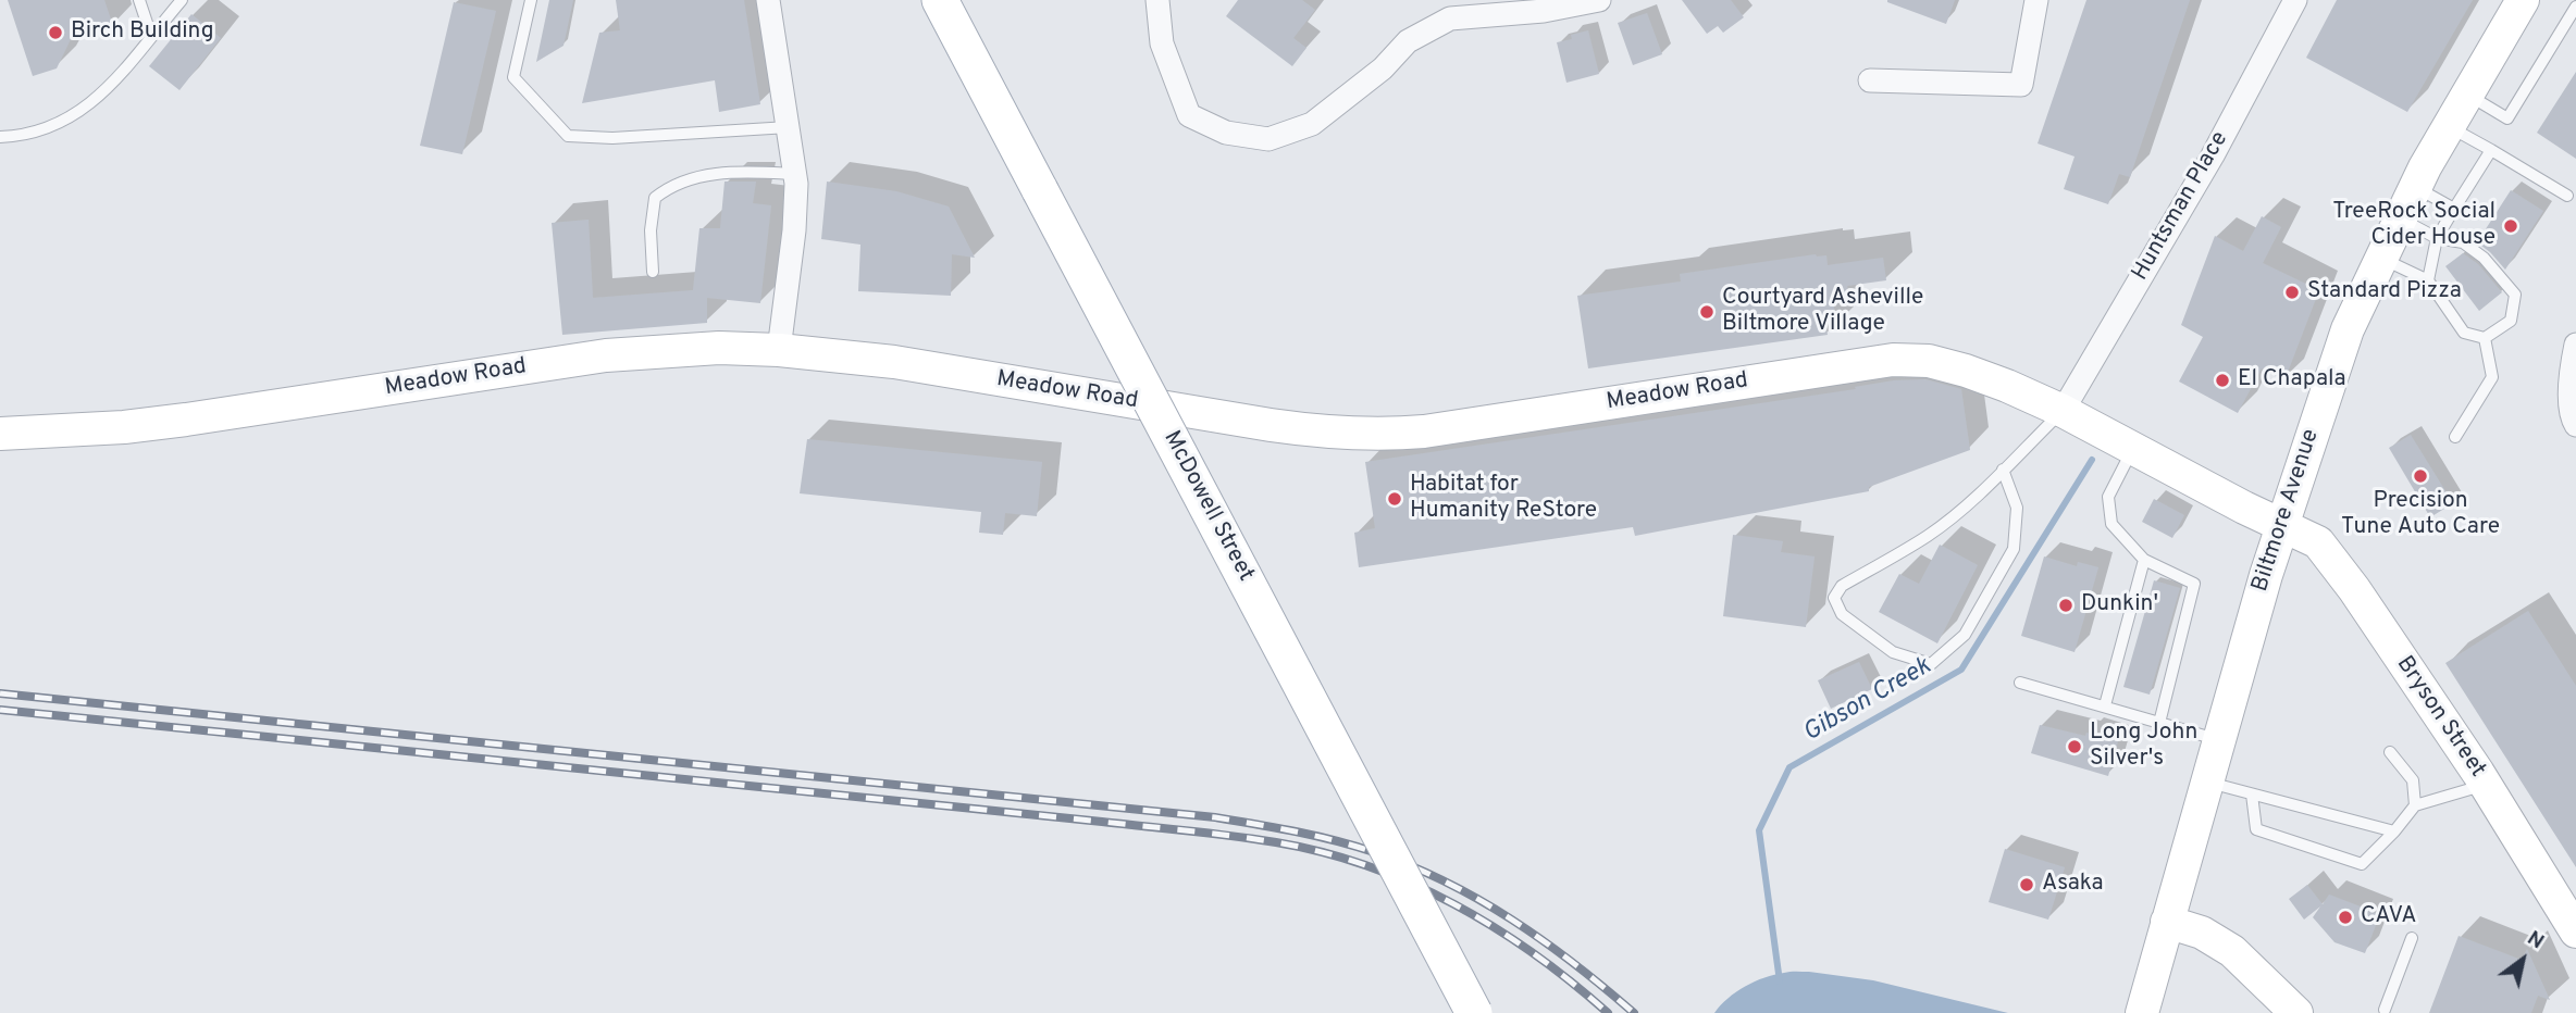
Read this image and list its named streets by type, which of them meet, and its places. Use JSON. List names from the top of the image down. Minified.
{"streets":{"main road":["Meadow Road","McDowell Street","Biltmore Avenue","Bryson Street"],"street":["Huntsman Place"]},"crossings":[["Huntsman Place","Meadow Road"],["Meadow Road","Biltmore Avenue"],["Meadow Road","Bryson Street"],["Biltmore Avenue","Bryson Street"]],"water":["Gibson Creek"],"places":["Birch Building","TreeRock Social Cider House","Standard Pizza","Courtyard Asheville Biltmore Village","El Chapala","Precision Tune Auto Care","Habitat for Humanity ReStore","Dunkin'","Long John Silver's","Asaka","CAVA"],"north":"top right"}
